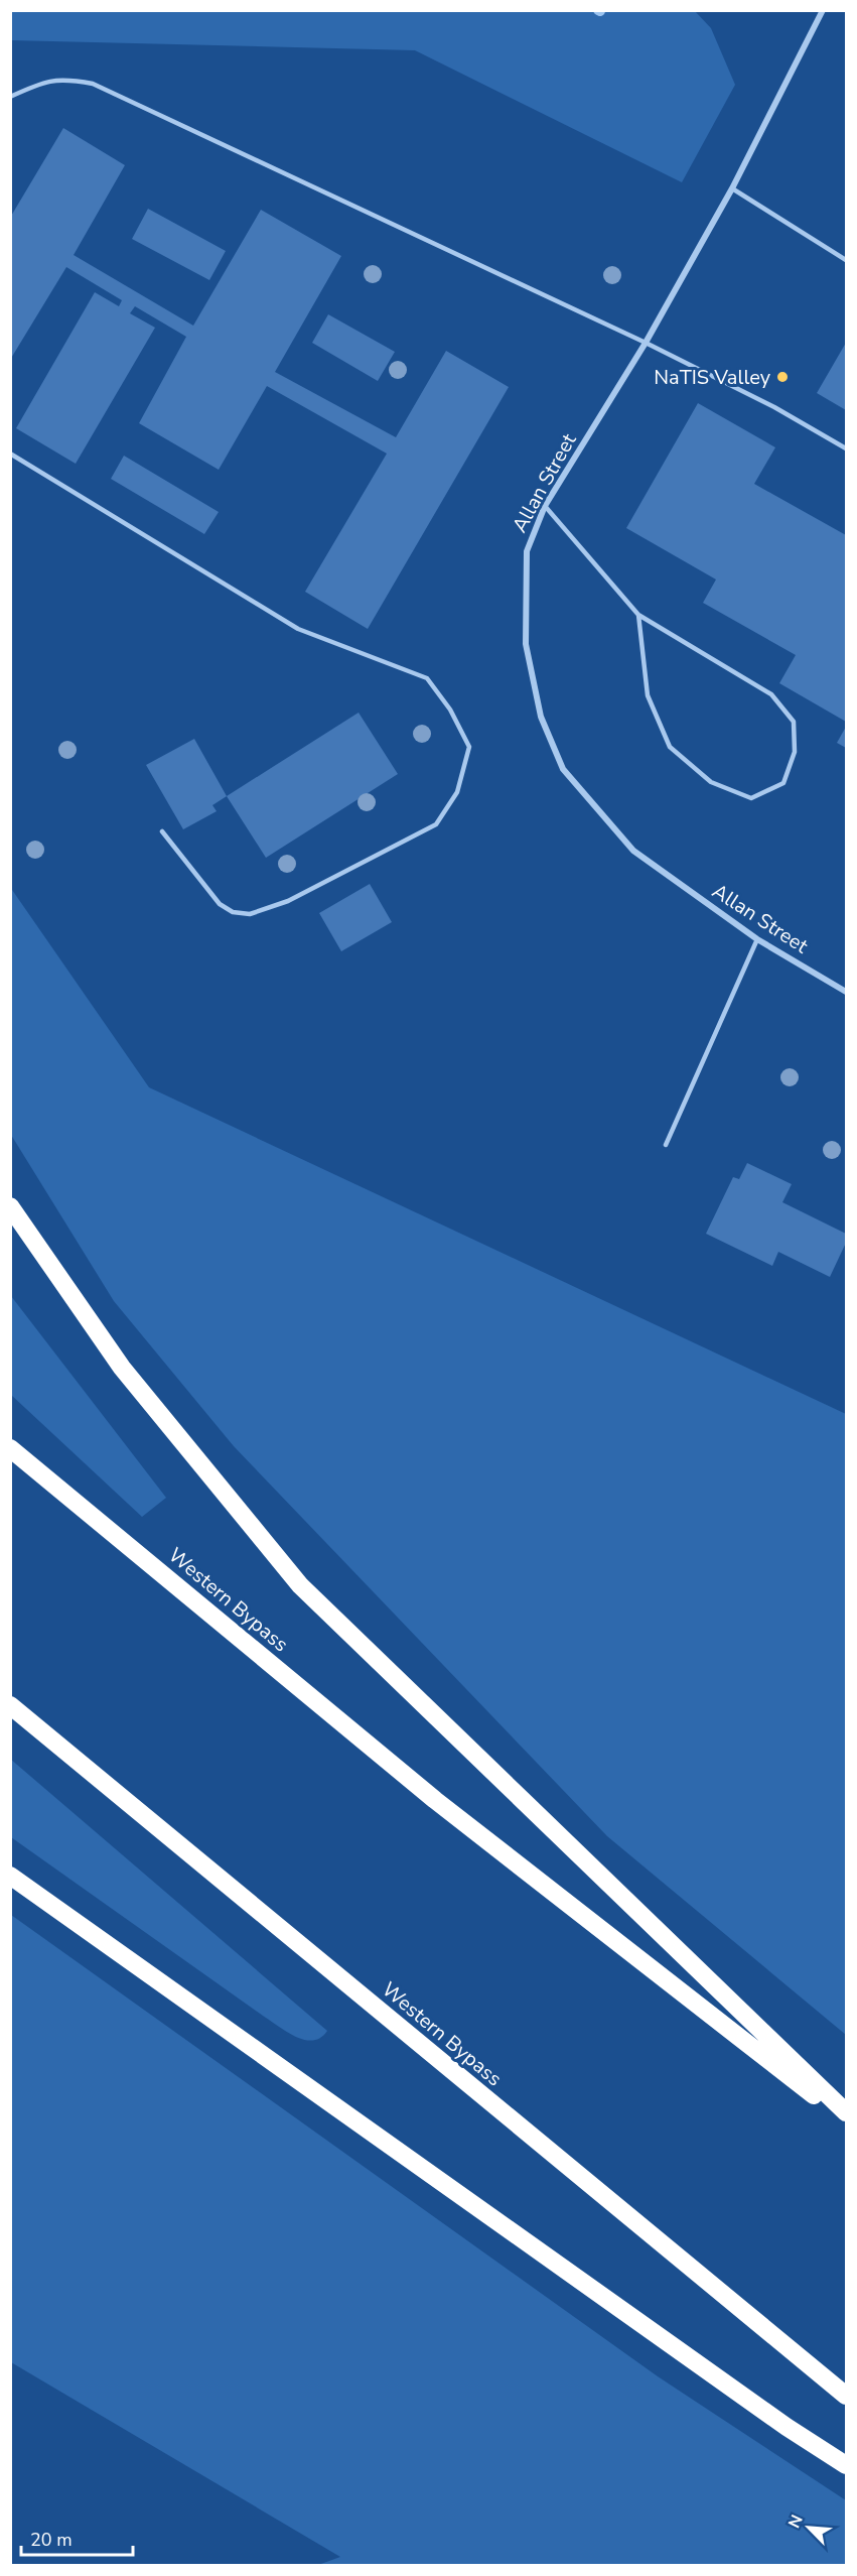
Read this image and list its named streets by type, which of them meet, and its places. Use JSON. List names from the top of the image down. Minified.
{"streets":{"highway":["Western Bypass"],"street":["Allan Street"]},"places":["NaTIS Valley"],"scale_bar":"20 m","north":"top left"}
